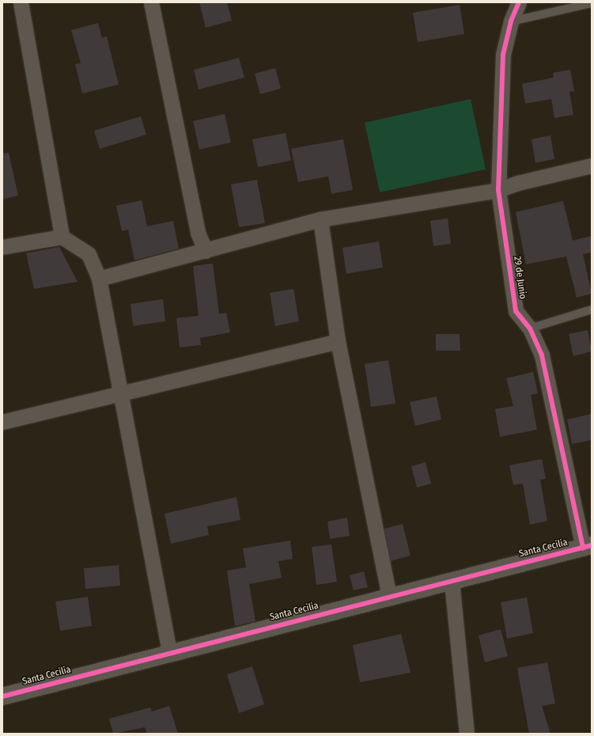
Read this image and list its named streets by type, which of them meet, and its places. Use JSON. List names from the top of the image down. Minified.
{"streets":{"street":["29 de Junio","Santa Cecilia"]},"crossings":[["29 de Junio","Santa Cecilia"]]}
